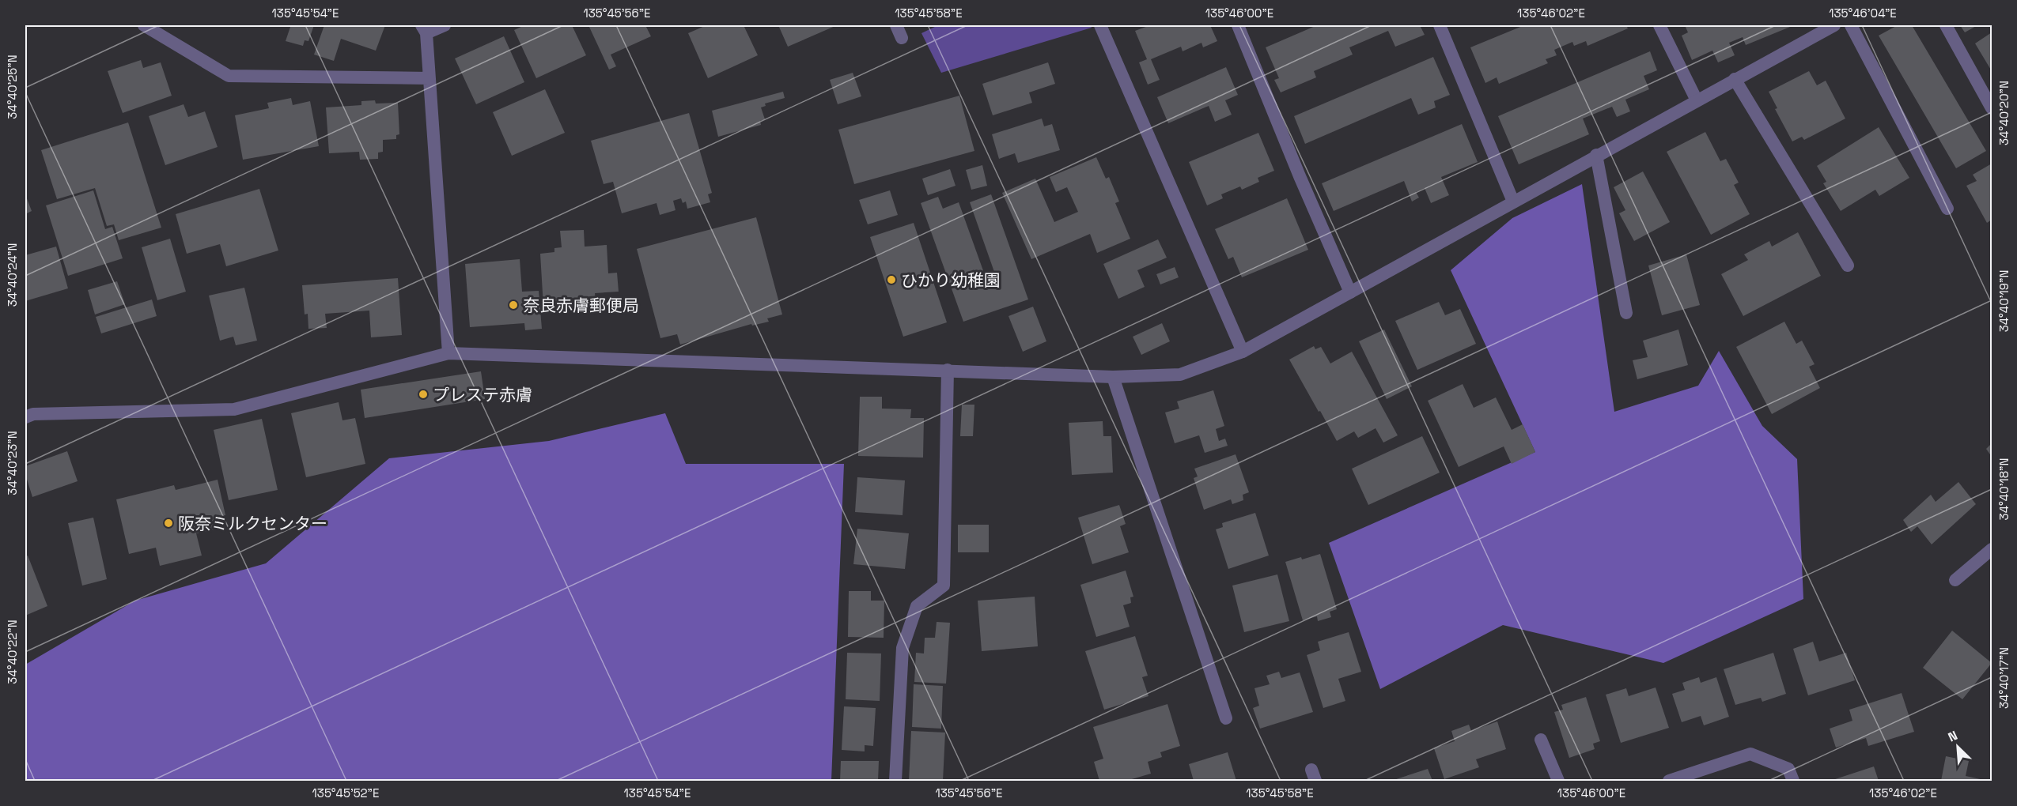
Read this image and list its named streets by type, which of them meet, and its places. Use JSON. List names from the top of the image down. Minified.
{"places":["ひかり幼稚園","奈良赤膚郵便局","プレステ赤膚","阪奈ミルクセンター"],"north":"top left","coordinates":["135°45'54\"E","135°45'56\"E","135°45'58\"E","135°46'00\"E","135°46'02\"E","135°46'04\"E","34°40'25\"N","34°40'20\"N","34°40'24\"N","34°40'19\"N","34°40'23\"N","34°40'18\"N","34°40'22\"N","34°40'17\"N","135°45'52\"E"]}
